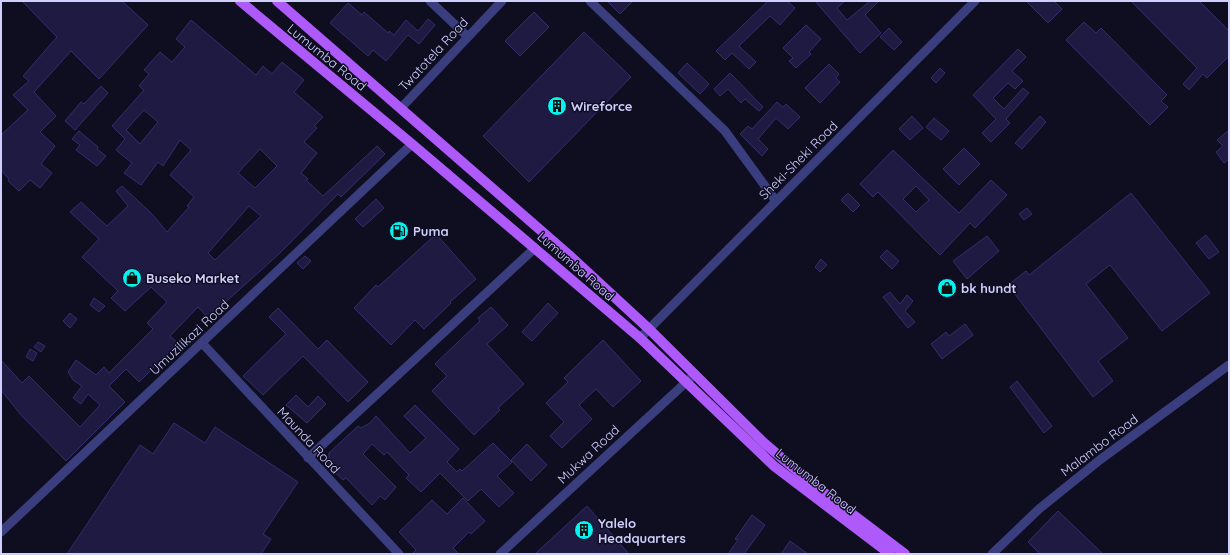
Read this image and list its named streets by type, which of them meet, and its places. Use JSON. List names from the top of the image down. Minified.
{"streets":{"main road":["Lumumba Road"],"street":["Twatotela Road","Sheki-Sheki Road","Umuzilikazi Road","Maunda Road","Malambo Road","Mukwa Road"]},"crossings":[["Twatotela Road","Lumumba Road"],["Lumumba Road","Sheki-Sheki Road"],["Lumumba Road","Umuzilikazi Road"],["Lumumba Road","Mukwa Road"],["Umuzilikazi Road","Maunda Road"]],"places":{"building":["Wireforce","Yalelo Headquarters"],"fuel station":["Puma"],"shop":["Buseko Market","bk hundt"]}}
